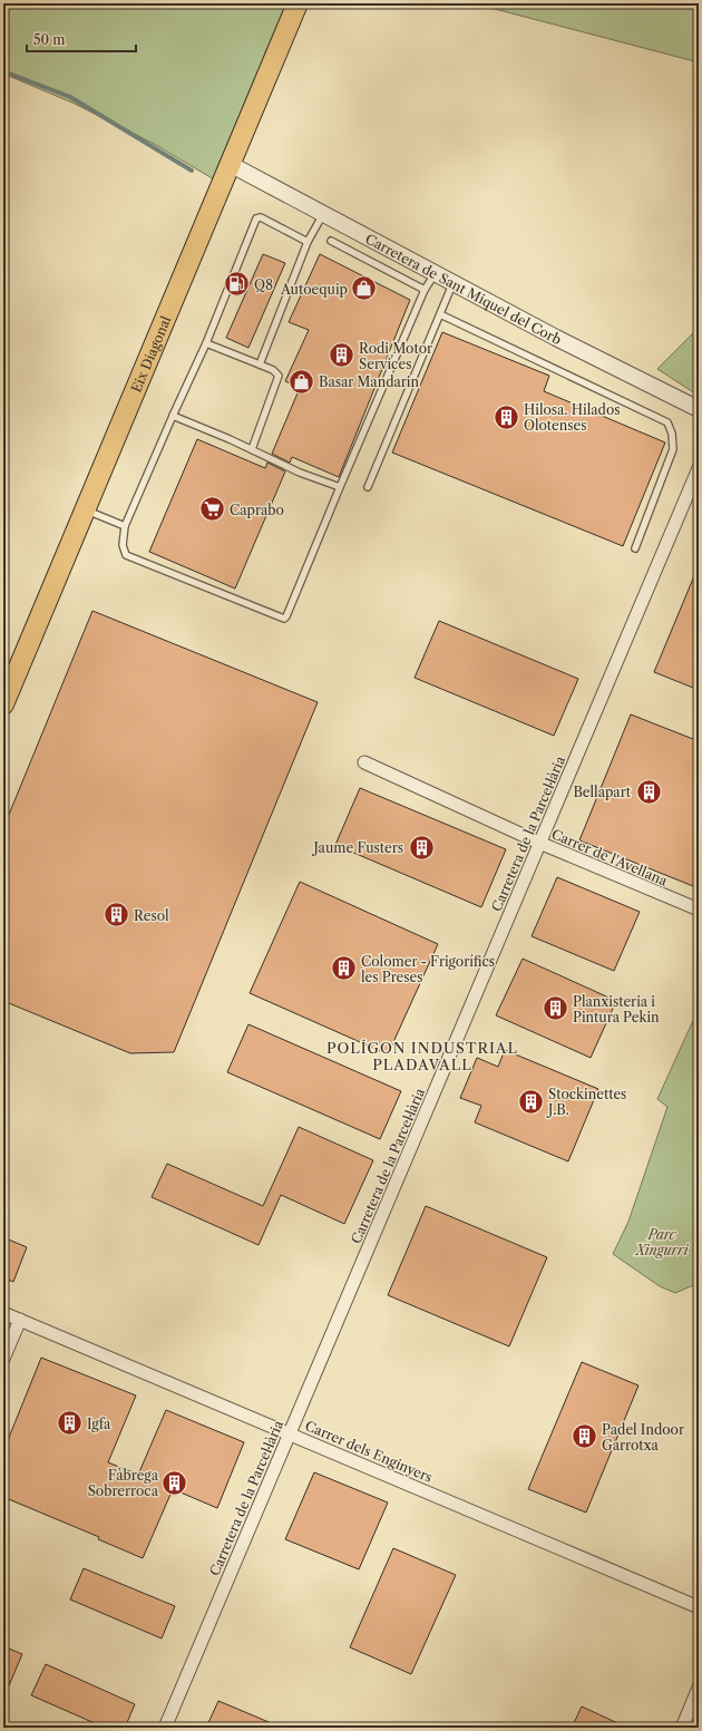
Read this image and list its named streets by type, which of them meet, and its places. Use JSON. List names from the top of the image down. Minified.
{"streets":{"main road":["Eix Diagonal"],"street":["Carretera de Sant Miquel del Corb","Carretera de la Parcel·lària","Carrer de l'Avellana","Carrer dels Enginyers"]},"crossings":[["Carretera de Sant Miquel del Corb","Eix Diagonal"],["Carretera de la Parcel·lària","Carrer de l'Avellana"],["Carretera de la Parcel·lària","Carrer dels Enginyers"]],"districts":["POLÍGON INDUSTRIAL PLADAVALL"],"parks":["Parc Xingurri"],"places":{"fuel station":["Q8"],"shop":["Autoequip","Basar Mandarin"],"building":["Rodi Motor Services","Hilosa. Hilados Olotenses","Bellapart","Jaume Fusters","Resol","Colomer - Frigorífics les Preses","Planxisteria i Pintura Pekin","Stockinettes J.B.","Igfa","Padel Indoor Garrotxa","Fàbrega Sobrerroca"],"supermarket":["Caprabo"]},"scale_bar":"50 m"}
